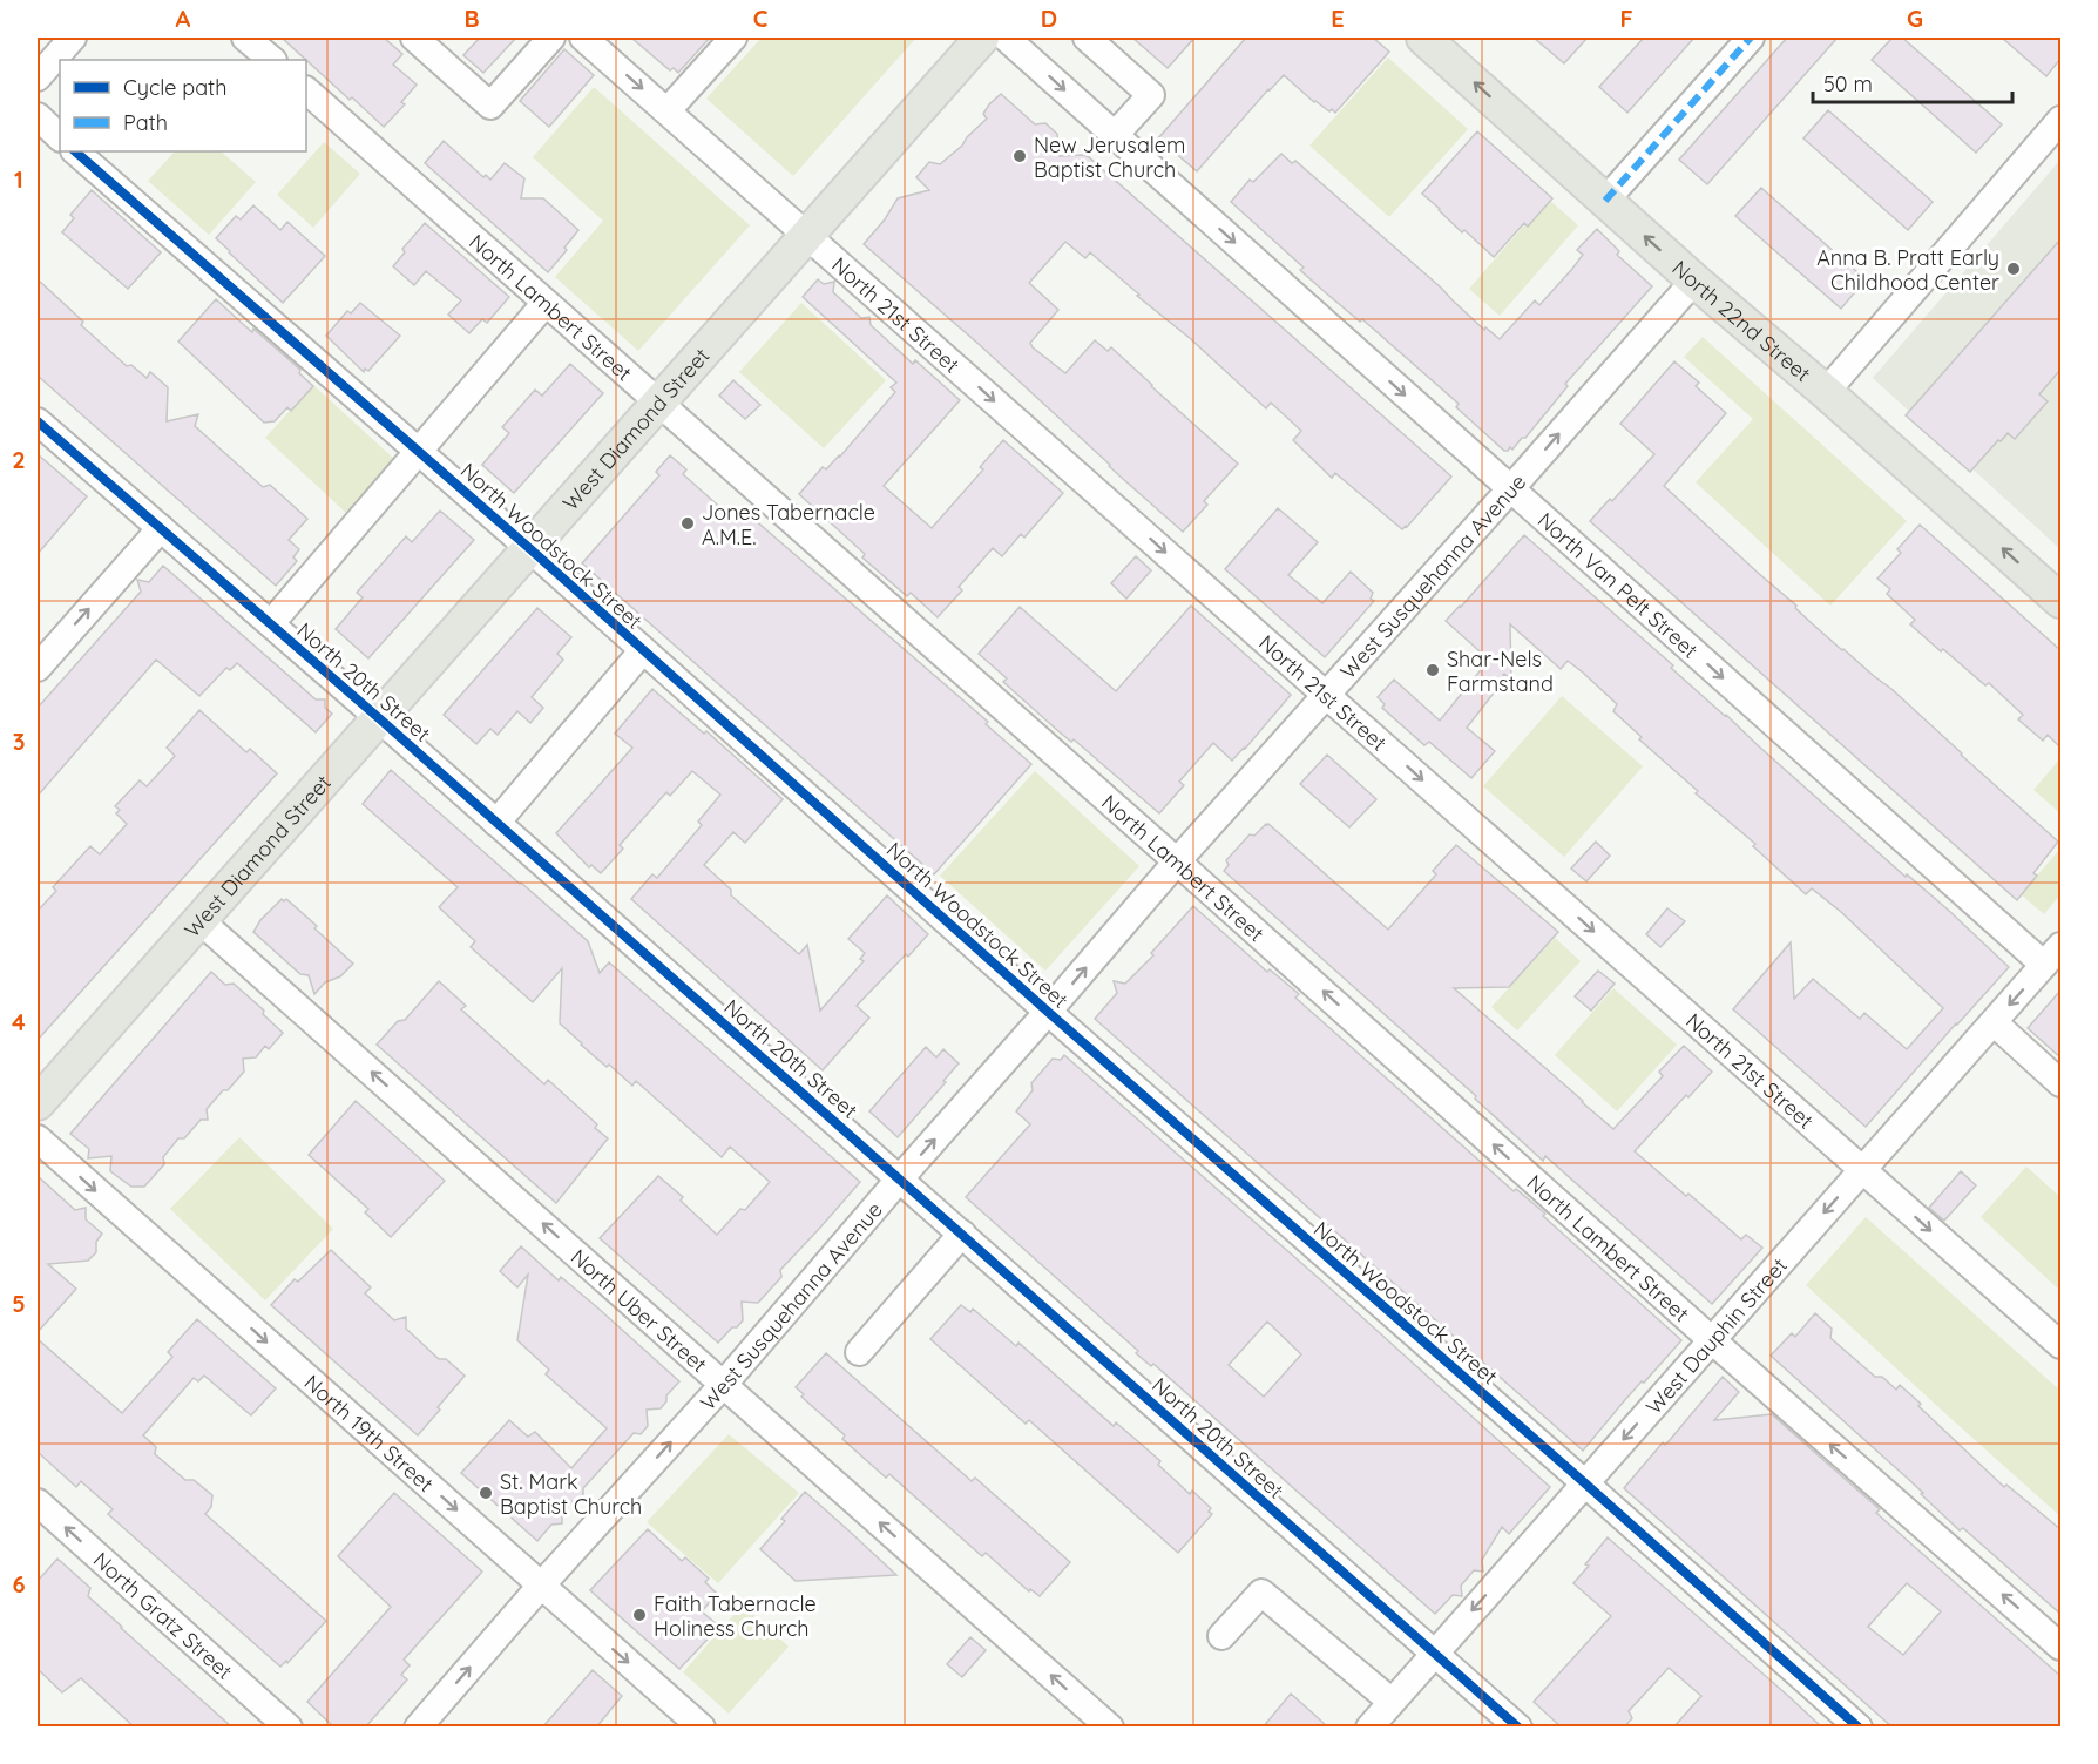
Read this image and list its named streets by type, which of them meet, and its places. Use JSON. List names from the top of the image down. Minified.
{"streets":{"main road":["North 22nd Street","West Diamond Street"],"street":["North Lambert Street","North 21st Street","North Woodstock Street","West Susquehanna Avenue","North Van Pelt Street","North 20th Street","North Uber Street","West Dauphin Street","North 19th Street","North Gratz Street"]},"crossings":[["North Lambert Street","West Diamond Street"],["North Lambert Street","West Susquehanna Avenue"],["North Lambert Street","West Dauphin Street"],["North 21st Street","West Diamond Street"],["North 21st Street","West Susquehanna Avenue"],["North 21st Street","West Dauphin Street"],["North 22nd Street","West Susquehanna Avenue"],["West Diamond Street","North Woodstock Street"],["West Diamond Street","North 20th Street"],["West Diamond Street","North Uber Street"],["North Woodstock Street","West Susquehanna Avenue"],["North Woodstock Street","West Dauphin Street"],["West Susquehanna Avenue","North Van Pelt Street"],["West Susquehanna Avenue","North 20th Street"],["West Susquehanna Avenue","North Uber Street"],["West Susquehanna Avenue","North 19th Street"],["North Van Pelt Street","West Dauphin Street"],["North 20th Street","West Dauphin Street"]],"one_way":["North Lambert Street","North 21st Street","North 22nd Street","West Susquehanna Avenue","North Van Pelt Street","North Uber Street","West Dauphin Street","North 19th Street","North Gratz Street"],"places":["New Jerusalem Baptist Church","Anna B. Pratt Early Childhood Center","Jones Tabernacle A.M.E.","Shar-Nels Farmstand","St. Mark Baptist Church","Faith Tabernacle Holiness Church"],"legend":["Cycle path","Path"],"scale_bar":"50 m","grid":{"columns":["A","B","C","D","E","F","G"],"rows":["1","2","3","4","5","6"]}}
